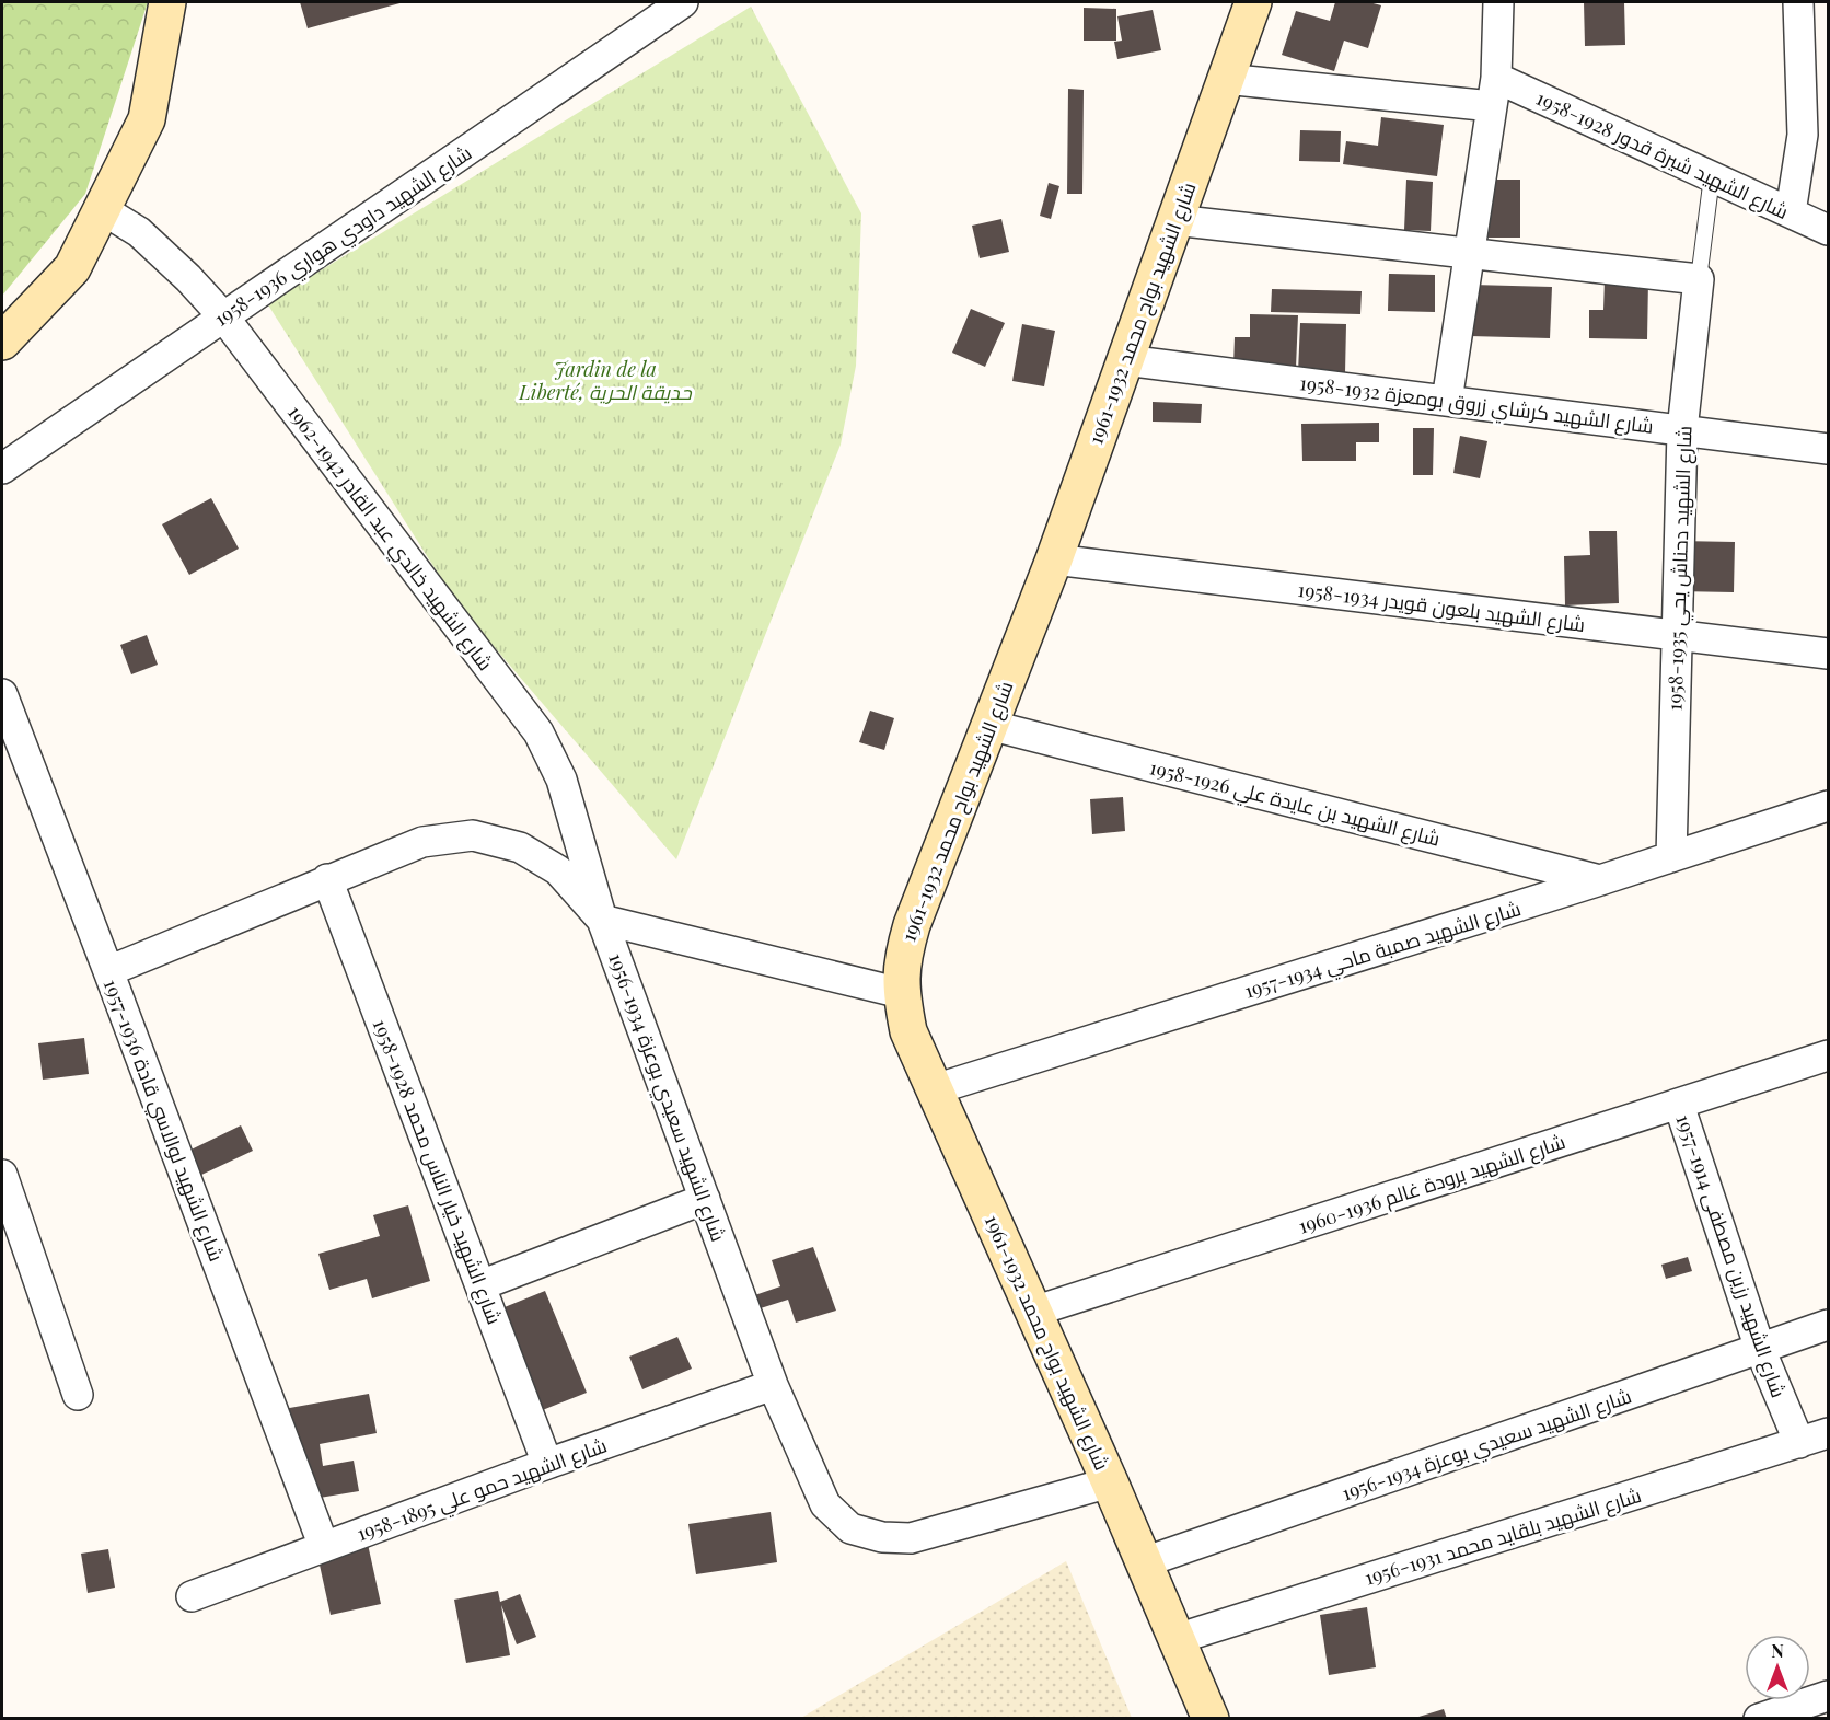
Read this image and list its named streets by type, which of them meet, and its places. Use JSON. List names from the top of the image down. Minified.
{"streets":{"street":["شارع الشهيد شيرة قدور 1928-1958","شارع الشهيد داودي هواري 1936-1958","شارع الشهيد بواح محمد 1932-1961","شارع الشهيد كرشاي زروق بومعزة 1932-1958","شارع الشهيد خالدي عبد القادر 1942-1962","شارع الشهيد دحناش يحي 1935-1958","شارع الشهيد بلعون قويدر 1934-1958","شارع الشهيد بن عايدة علي 1926-1958","شارع الشهيد صمبة ماحي 1934-1957","شارع الشهيد سعيدي بوعزة 1934-1956","شارع الشهيد لوالاسي قادة 1936-1957","شارع الشهيد خيار الناس محمد 1928-1958","شارع الشهيد برودة غالم 1936-1960","شارع الشهيد رزين مصطفى 1914-1957","شارع الشهيد حمو علي 1895-1958","شارع الشهيد بلقايد محمد 1931-1956"]},"crossings":[["شارع الشهيد شيرة قدور 1928-1958","شارع الشهيد بواح محمد 1932-1961"],["شارع الشهيد داودي هواري 1936-1958","شارع الشهيد خالدي عبد القادر 1942-1962"],["شارع الشهيد بواح محمد 1932-1961","شارع الشهيد كرشاي زروق بومعزة 1932-1958"],["شارع الشهيد بواح محمد 1932-1961","شارع الشهيد بلعون قويدر 1934-1958"],["شارع الشهيد بواح محمد 1932-1961","شارع الشهيد بن عايدة علي 1926-1958"],["شارع الشهيد بواح محمد 1932-1961","شارع الشهيد صمبة ماحي 1934-1957"],["شارع الشهيد بواح محمد 1932-1961","شارع الشهيد سعيدي بوعزة 1934-1956"],["شارع الشهيد بواح محمد 1932-1961","شارع الشهيد برودة غالم 1936-1960"],["شارع الشهيد بواح محمد 1932-1961","شارع الشهيد بلقايد محمد 1931-1956"],["شارع الشهيد كرشاي زروق بومعزة 1932-1958","شارع الشهيد دحناش يحي 1935-1958"],["شارع الشهيد خالدي عبد القادر 1942-1962","شارع الشهيد سعيدي بوعزة 1934-1956"],["شارع الشهيد دحناش يحي 1935-1958","شارع الشهيد بلعون قويدر 1934-1958"],["شارع الشهيد دحناش يحي 1935-1958","شارع الشهيد صمبة ماحي 1934-1957"],["شارع الشهيد بن عايدة علي 1926-1958","شارع الشهيد صمبة ماحي 1934-1957"],["شارع الشهيد سعيدي بوعزة 1934-1956","شارع الشهيد لوالاسي قادة 1936-1957"],["شارع الشهيد سعيدي بوعزة 1934-1956","شارع الشهيد خيار الناس محمد 1928-1958"],["شارع الشهيد سعيدي بوعزة 1934-1956","شارع الشهيد رزين مصطفى 1914-1957"],["شارع الشهيد سعيدي بوعزة 1934-1956","شارع الشهيد حمو علي 1895-1958"],["شارع الشهيد لوالاسي قادة 1936-1957","شارع الشهيد حمو علي 1895-1958"],["شارع الشهيد خيار الناس محمد 1928-1958","شارع الشهيد حمو علي 1895-1958"],["شارع الشهيد برودة غالم 1936-1960","شارع الشهيد رزين مصطفى 1914-1957"],["شارع الشهيد رزين مصطفى 1914-1957","شارع الشهيد بلقايد محمد 1931-1956"]],"parks":["Jardin de la Liberté, حديقة الحرية"],"north":"top"}
